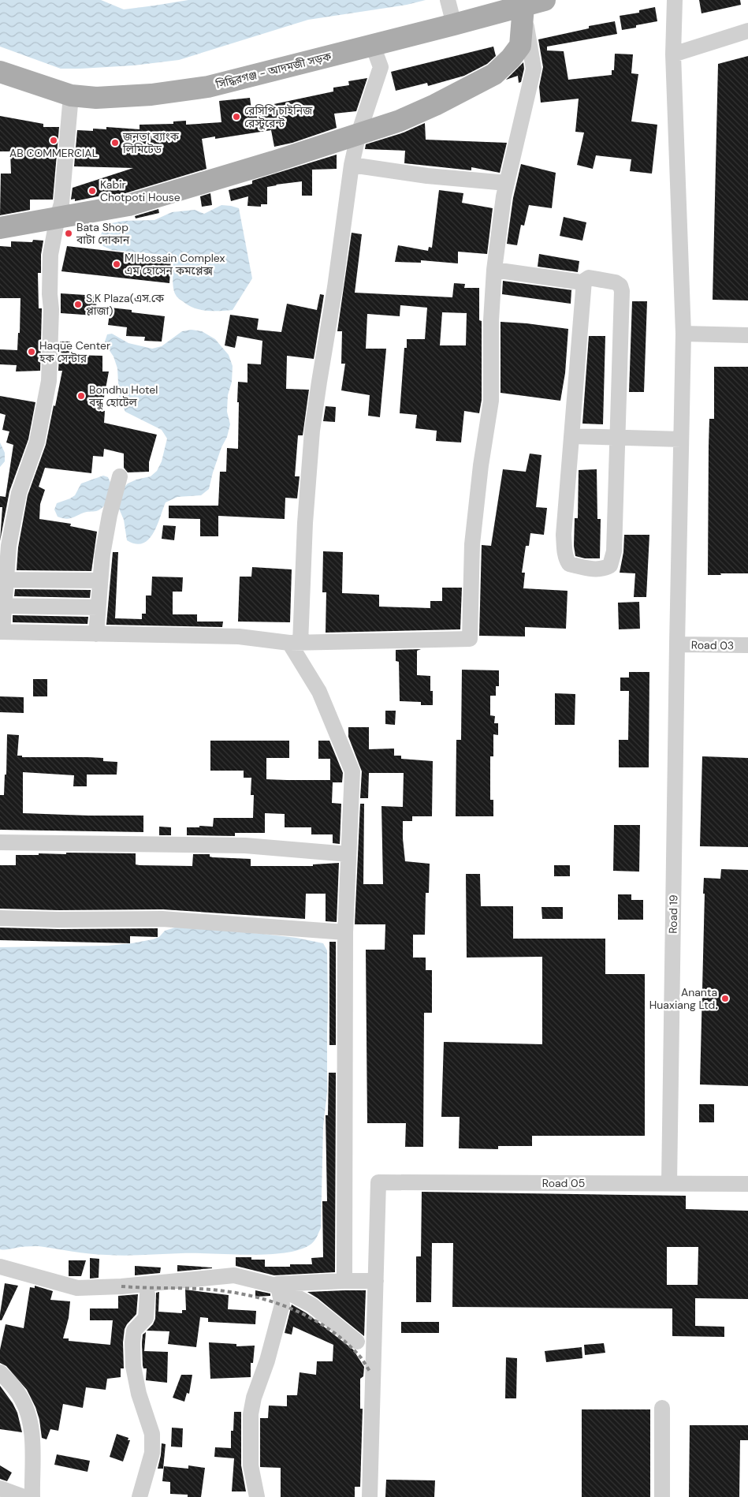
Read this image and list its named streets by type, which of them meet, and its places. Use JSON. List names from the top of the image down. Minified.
{"streets":{"main road":["সিদ্ধিরগঞ্জ - আদমজী সড়ক"],"street":["Road 03","Road 19","Road 05"]},"crossings":[["Road 03","Road 19"],["Road 19","Road 05"]],"places":["রেসিপি চাইনিজ রেস্টুরেন্ট","AB COMMERCIAL","জনতা ব্যাংক লিমিটেড","Kabir Chotpoti House","Bata Shop বাটা দোকান","M Hossain Complex এম হোসেন কমপ্লেক্স","S.K Plaza(এস.কে প্লাজা)","Haque Center হক সেন্টার","Bondhu Hotel বন্ধু হোটেল","Ananta Huaxiang Ltd."]}
